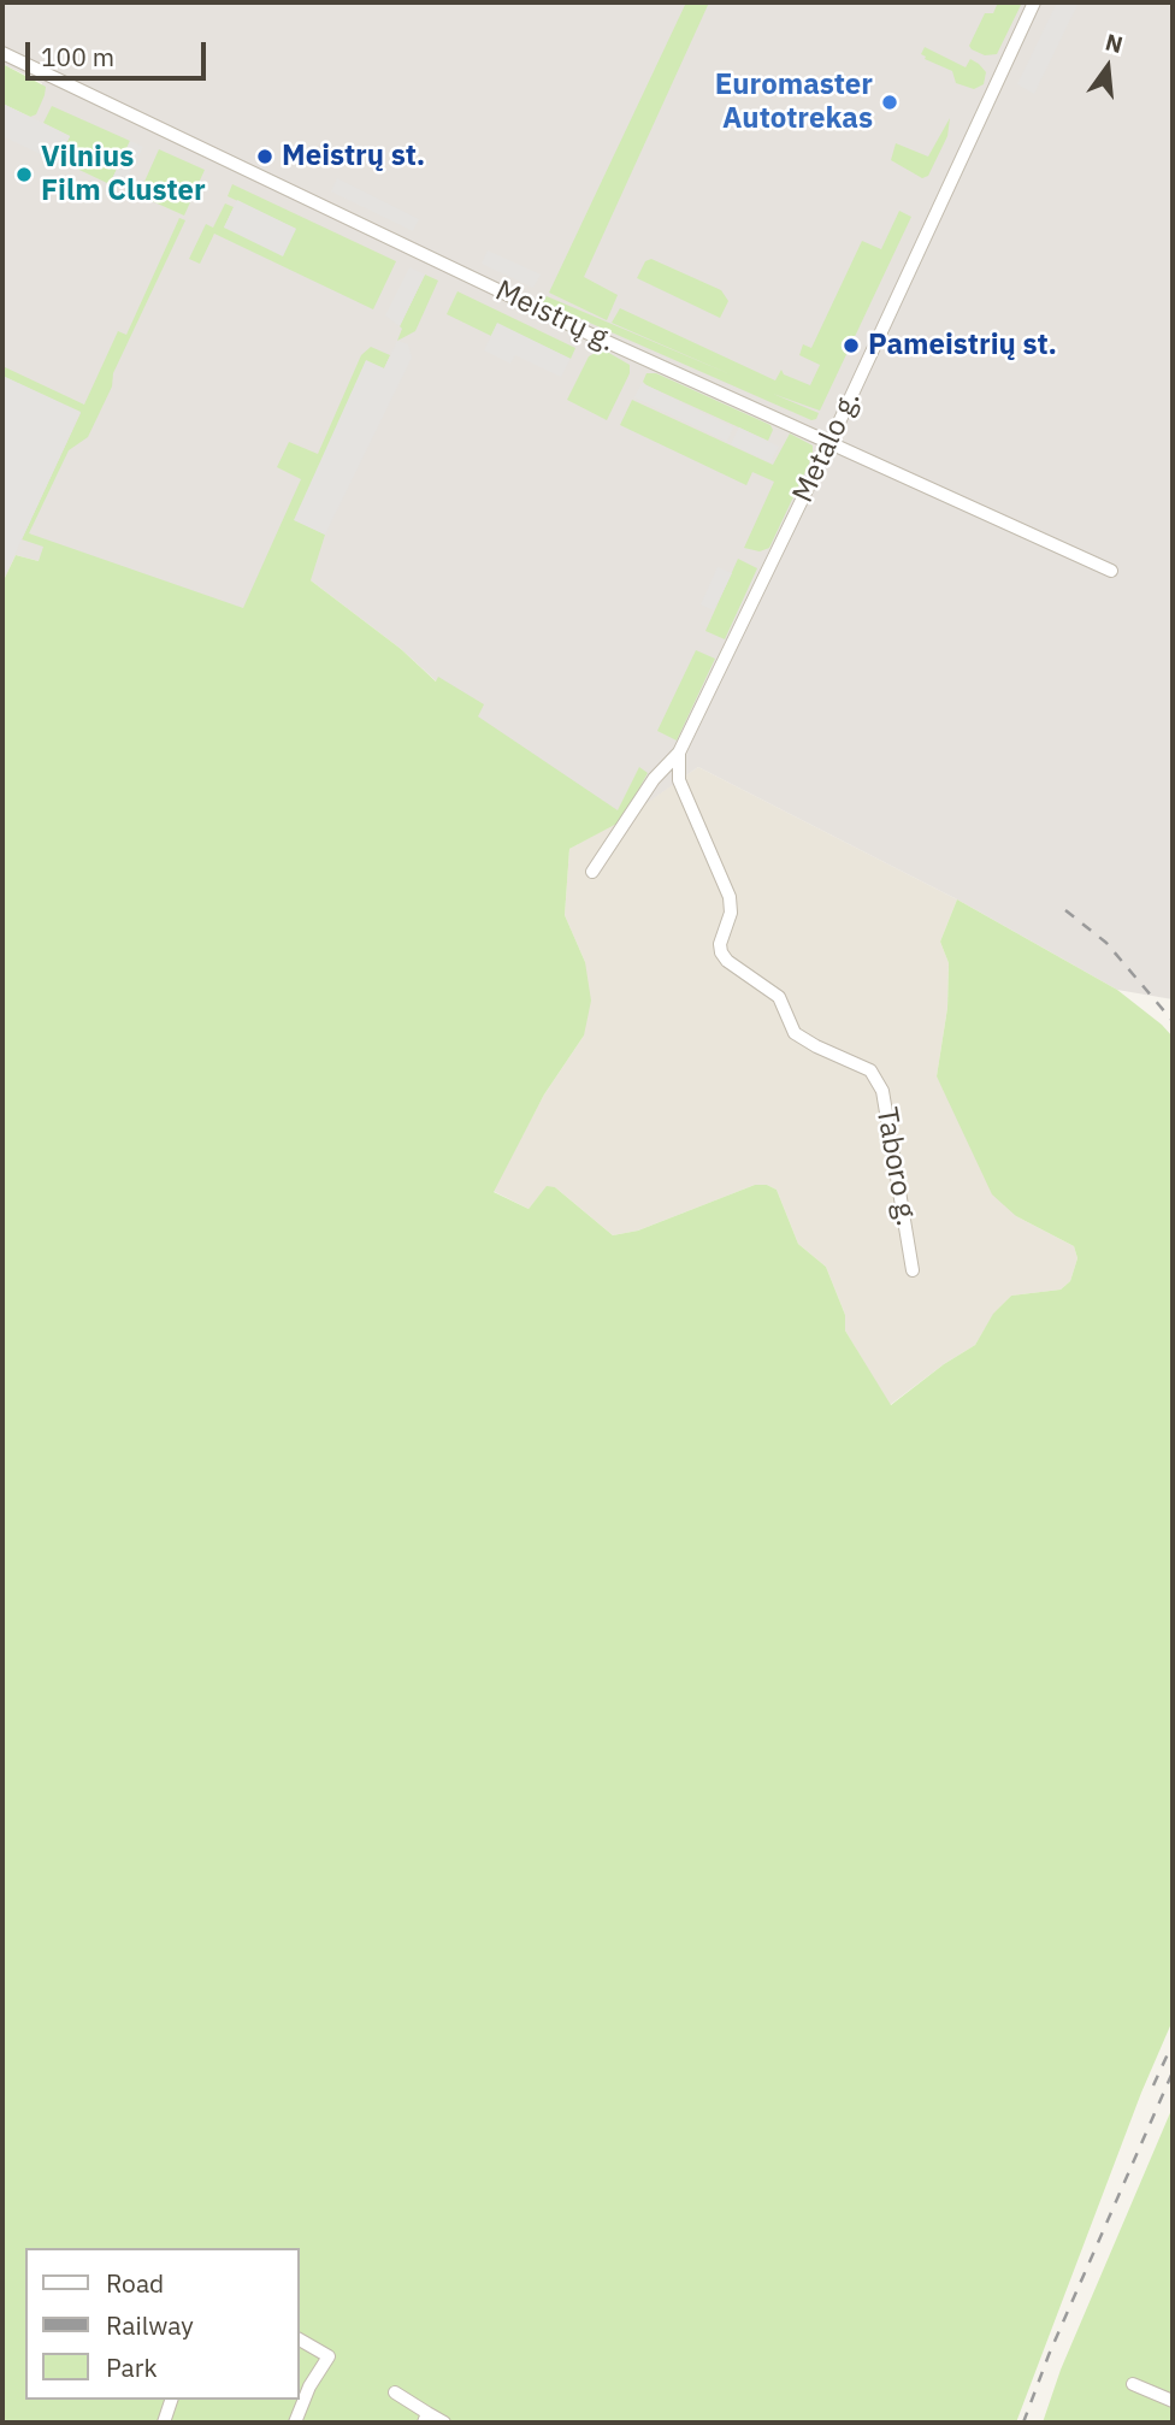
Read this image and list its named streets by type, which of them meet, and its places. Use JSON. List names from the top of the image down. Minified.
{"streets":{"street":["Meistrų g.","Metalo g.","Taboro g."]},"crossings":[["Meistrų g.","Metalo g."],["Metalo g.","Taboro g."]],"places":["Euromaster Autotrekas","Meistrų st.","Vilnius Film Cluster","Pameistrių st."],"legend":["Road","Railway","Park"],"scale_bar":"100 m","north":"top"}
